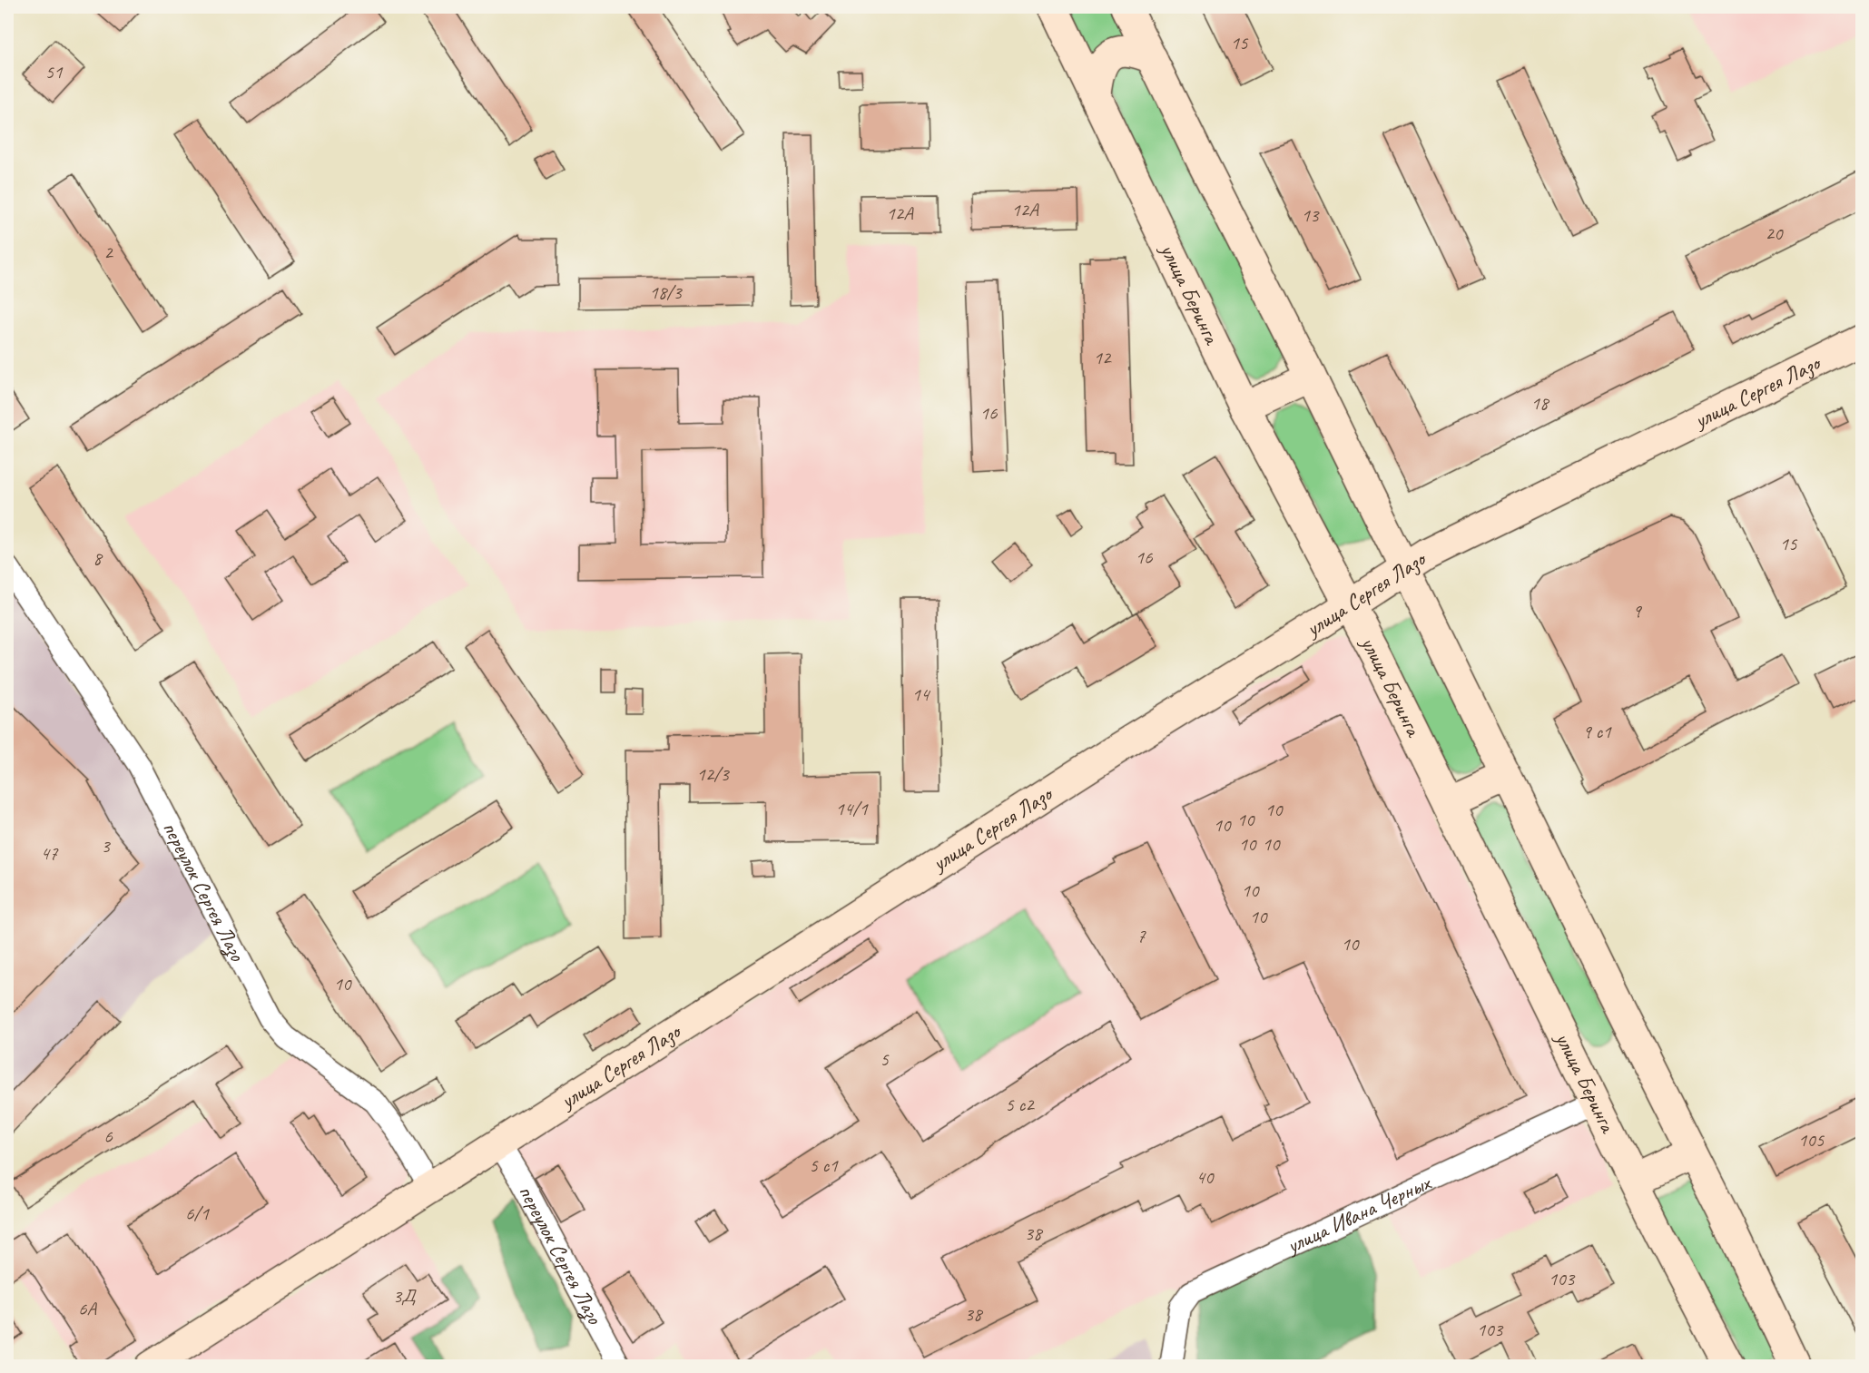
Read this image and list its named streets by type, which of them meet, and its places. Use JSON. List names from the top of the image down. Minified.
{"streets":{"street":["улица Беринга","улица Сергея Лазо","переулок Сергея Лазо","улица Ивана Черных"]},"crossings":[["улица Беринга","улица Сергея Лазо"],["улица Беринга","улица Ивана Черных"],["улица Сергея Лазо","переулок Сергея Лазо"]],"house_numbers":["15","51","12А","12А","13","20","2","18/3","12","18","16","15","16","8","9","14","9 с1","12/3","14/1","10","10","10","10","10","3","47","10","10","7","10","10","5","5 с2","6","105","5 с1","40","6/1","38","103","3Д","6А","38","103"]}
